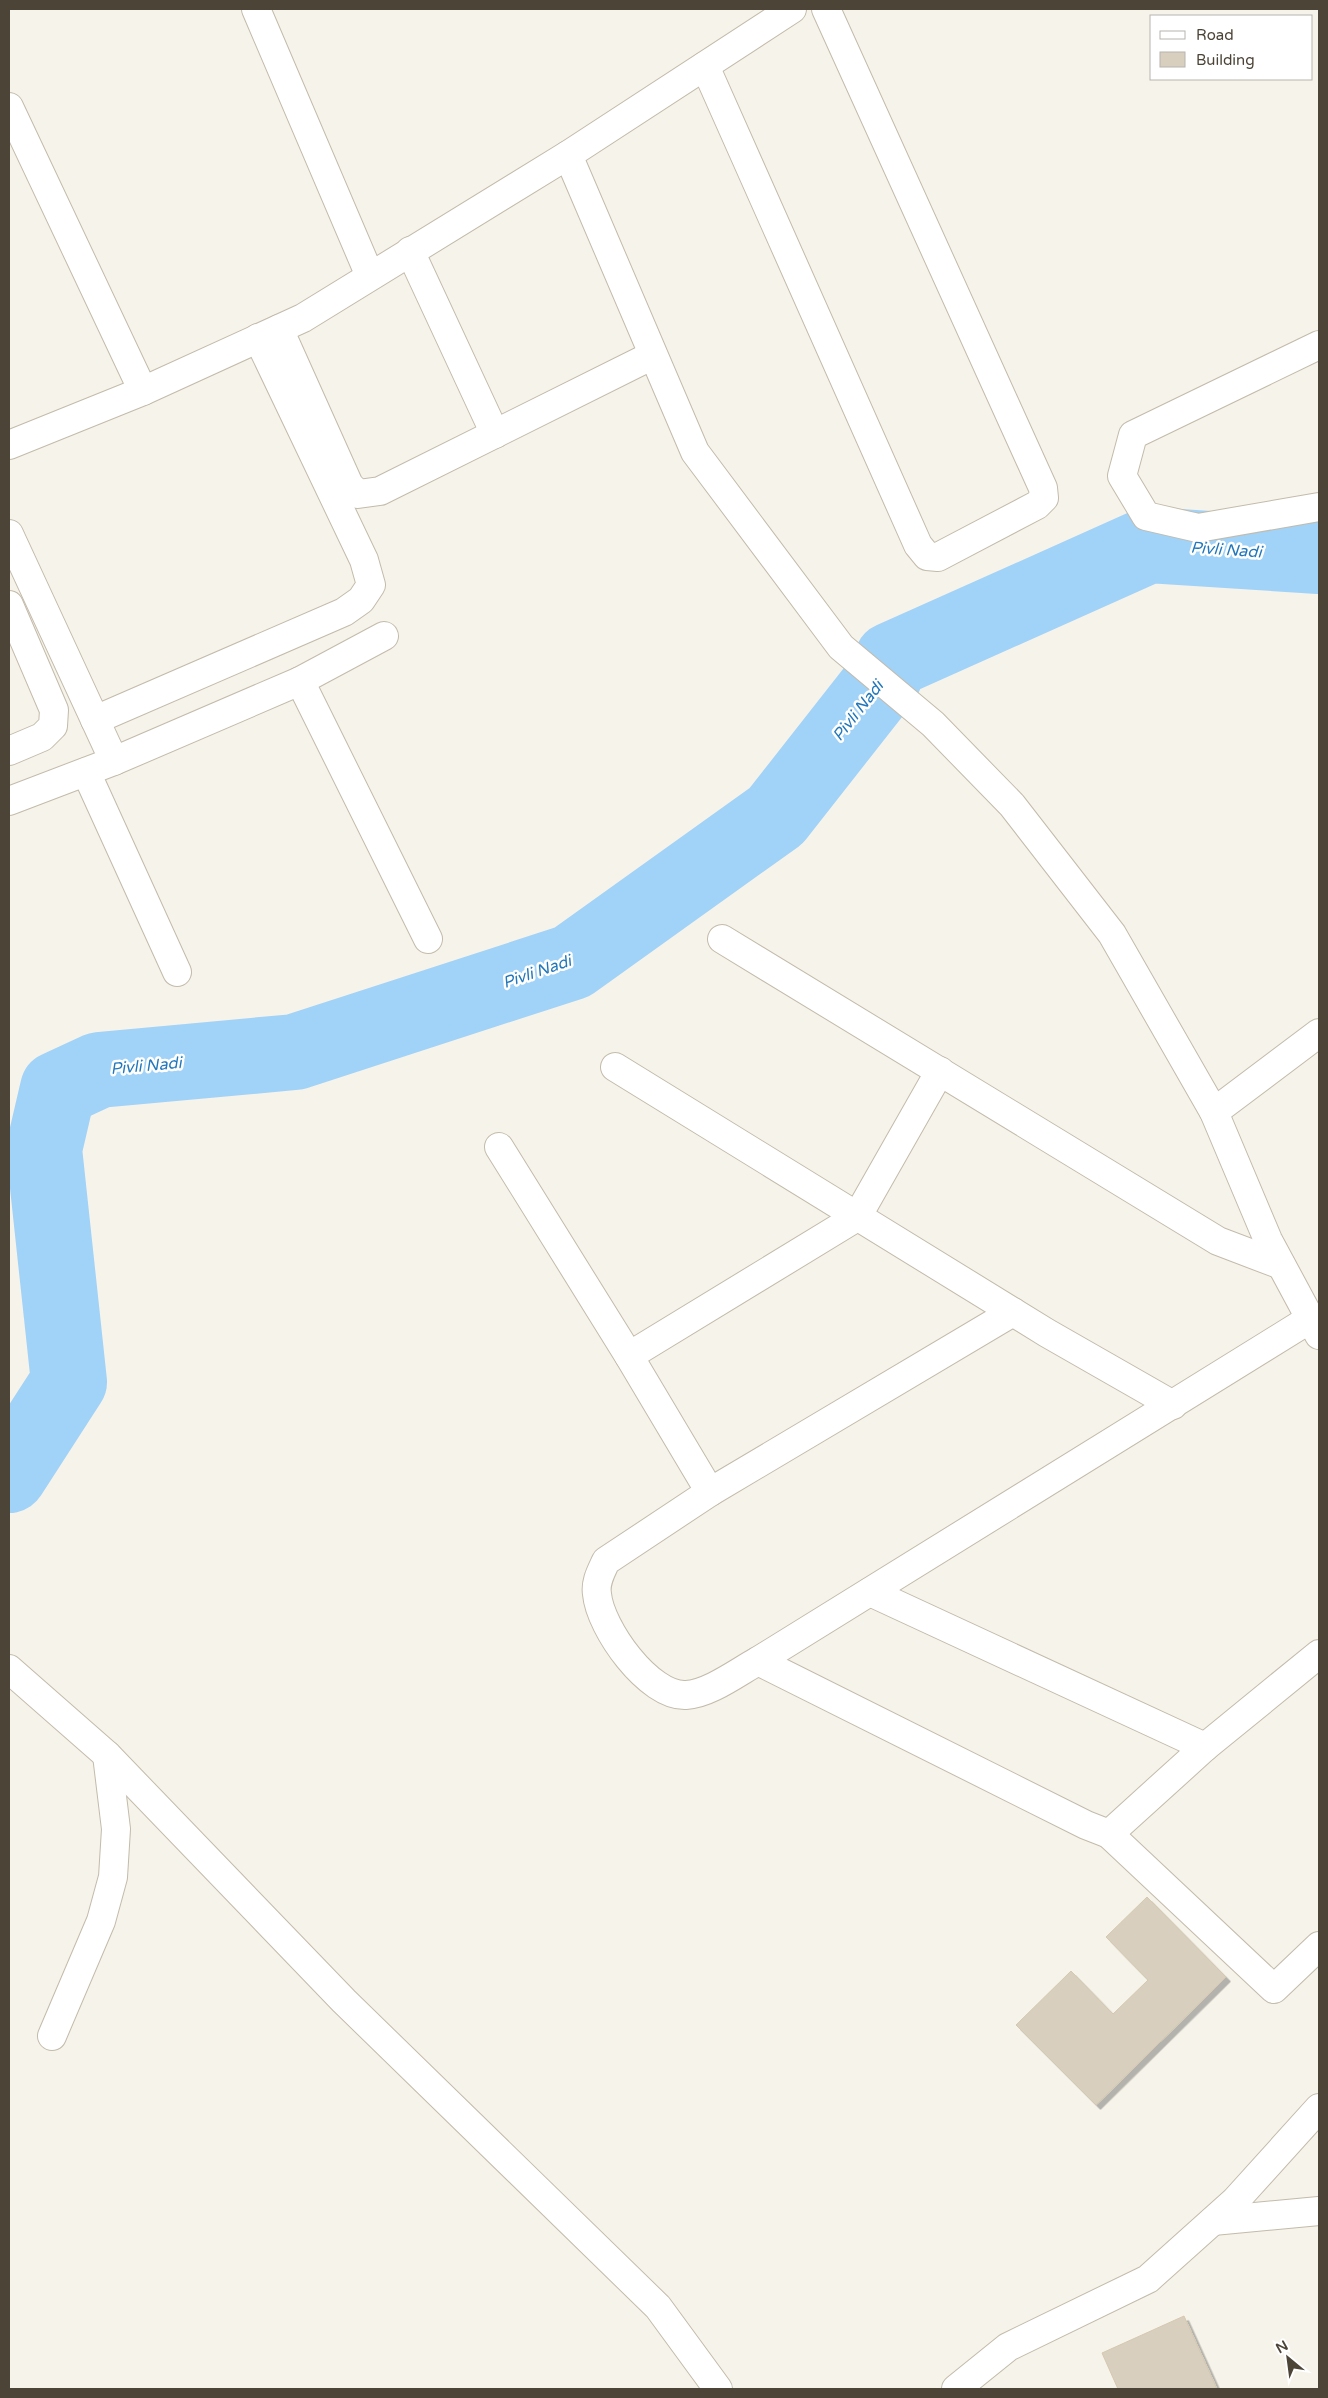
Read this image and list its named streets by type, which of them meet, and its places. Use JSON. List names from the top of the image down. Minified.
{"water":["Pivli Nadi"],"legend":["Road","Building"],"north":"top left"}
